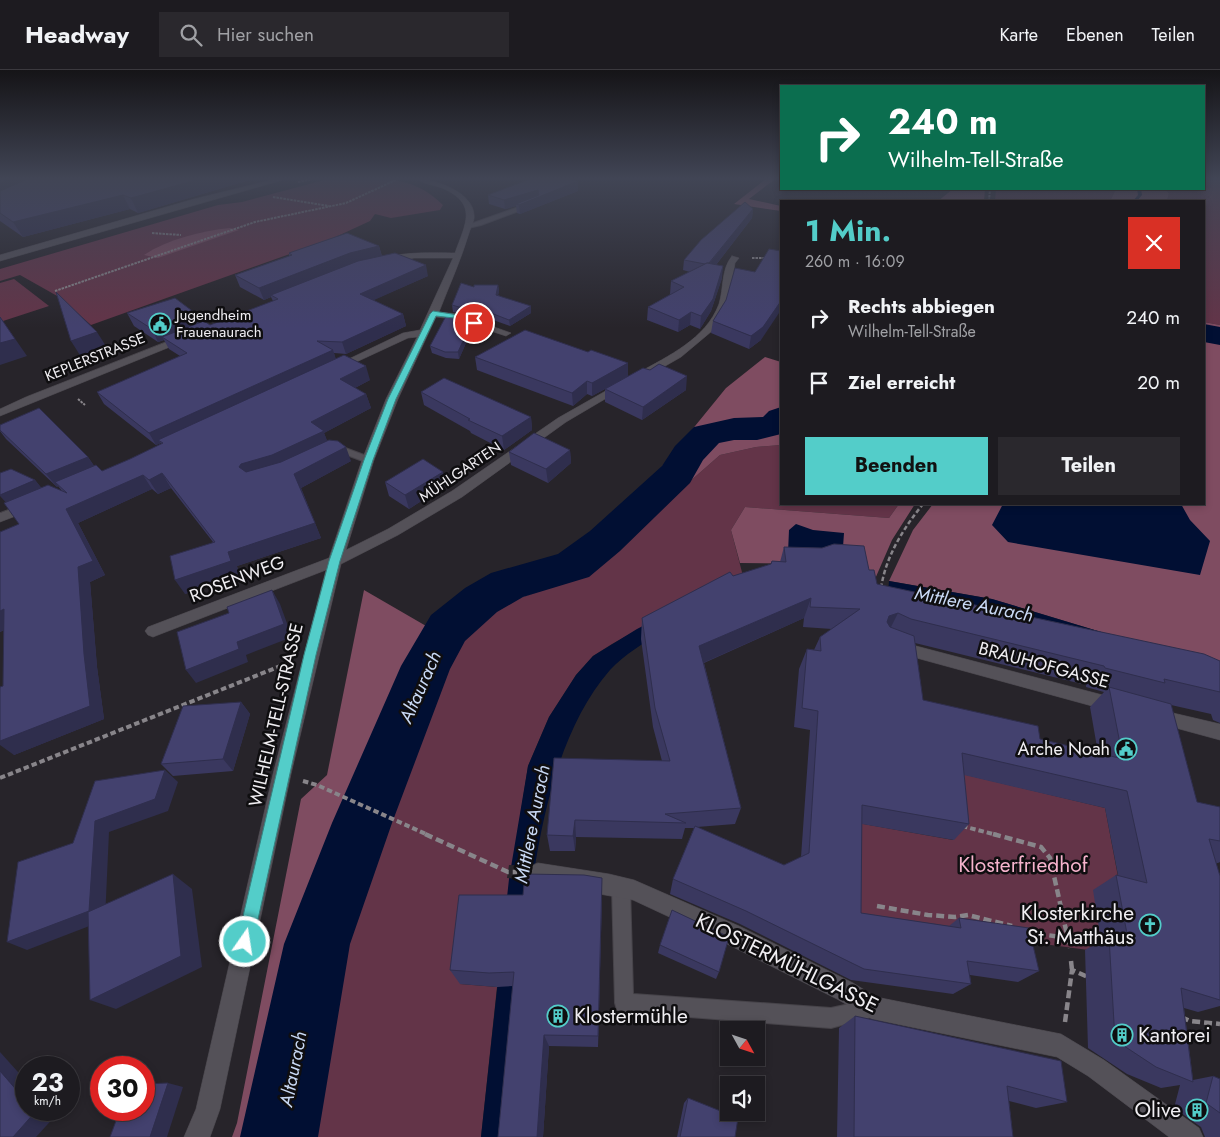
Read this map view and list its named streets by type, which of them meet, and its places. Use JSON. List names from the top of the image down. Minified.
{"streets":{"street":["KEPLERSTRASSE","MÜHLGARTEN","ROSENWEG","BRAUHOFGASSE","WILHELM-TELL-STRASSE","KLOSTERMÜHLGASSE"]},"crossings":[["MÜHLGARTEN","ROSENWEG"],["MÜHLGARTEN","WILHELM-TELL-STRASSE"],["ROSENWEG","WILHELM-TELL-STRASSE"]],"water":["Mittlere Aurach","Altaurach"],"parks":["Klosterfriedhof"],"places":{"public building":["Jugendheim Frauenaurach","Arche Noah"],"church":["Klosterkirche St. Matthäus"],"building":["Klostermühle","Kantorei","Olive"]},"north":"bottom right","page":{"header":"Headway","search":"Hier suchen","nav":["Karte","Ebenen","Teilen"],"turn":["240 m","Wilhelm-Tell-Straße"],"heading":["1 Min.","260 m · 16:09"],"list":[{"name":"Rechts abbiegen","note":"Wilhelm-Tell-Straße","value":"240 m"},{"name":"Ziel erreicht","value":"20 m"}],"buttons":["Beenden","Teilen"],"speed":"23 km/h","limit":"30"}}
